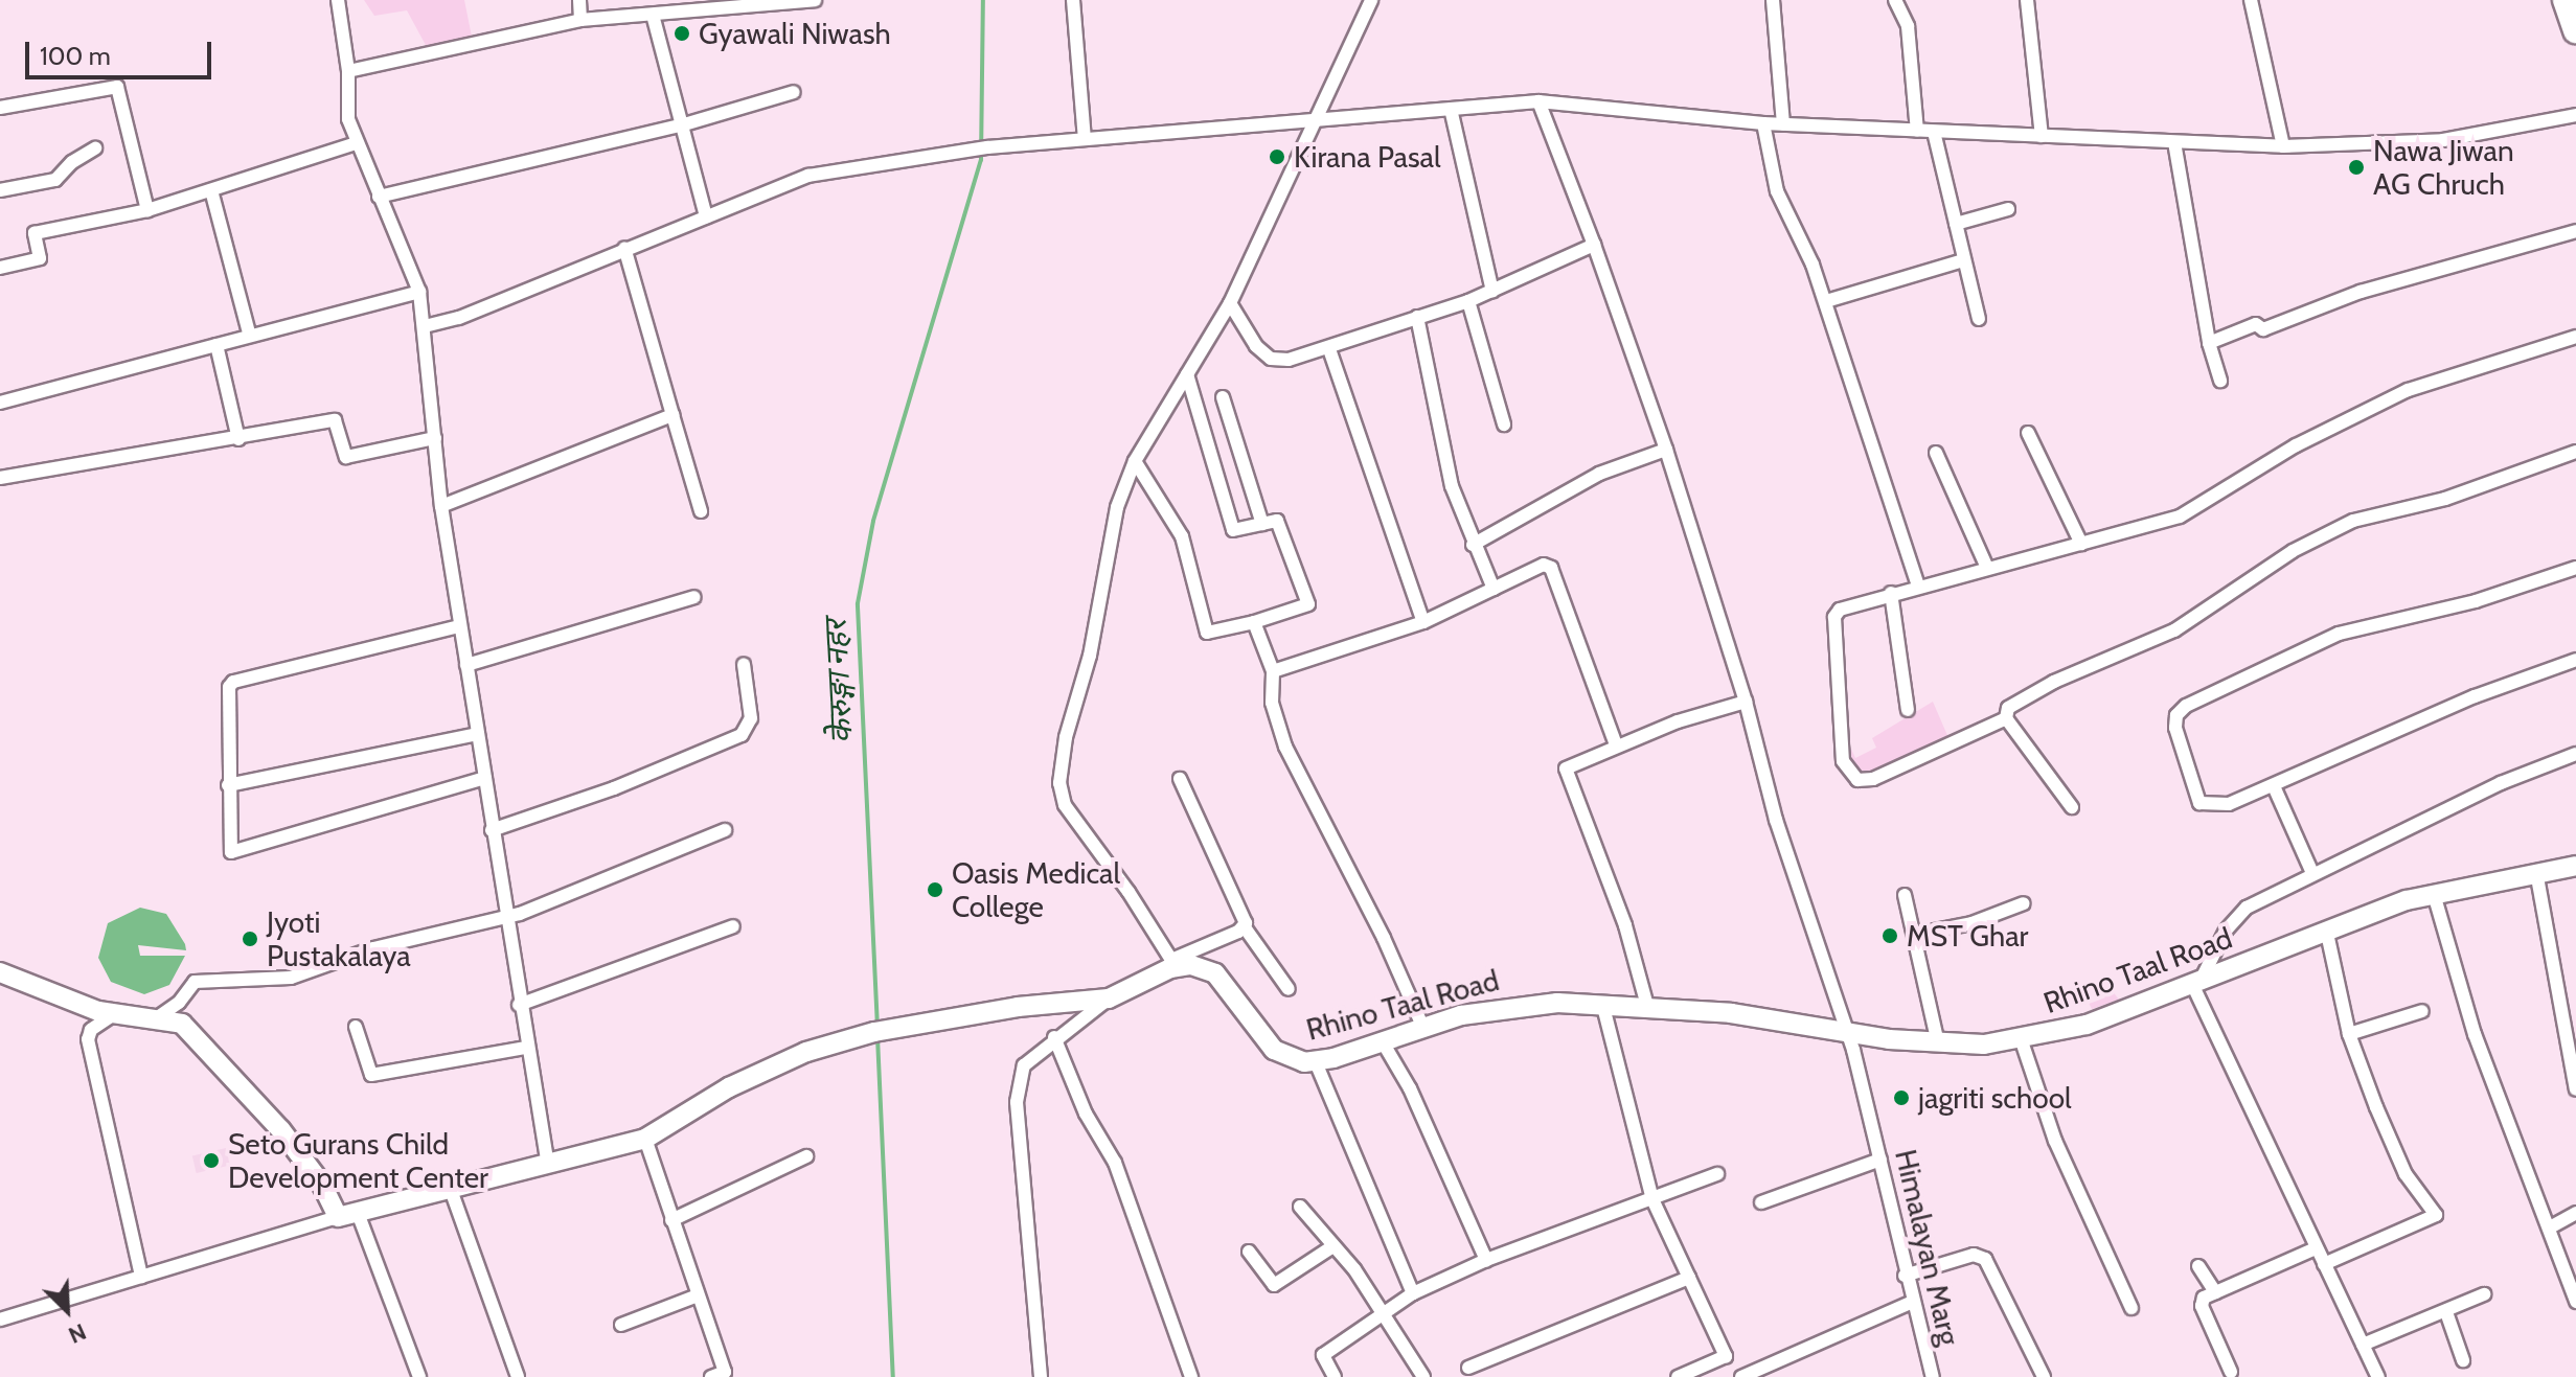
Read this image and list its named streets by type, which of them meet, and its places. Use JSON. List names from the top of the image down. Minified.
{"streets":{"street":["Rhino Taal Road","Himalayan Marg"]},"crossings":[["Rhino Taal Road","Himalayan Marg"]],"water":["केेरुङ्गा नहर"],"places":["Gyawali Niwash","Kirana Pasal","Nawa Jiwan AG Chruch","Oasis Medical College","MST Ghar","Jyoti Pustakalaya","jagriti school","Seto Gurans Child Development Center"],"scale_bar":"100 m","north":"bottom right"}
